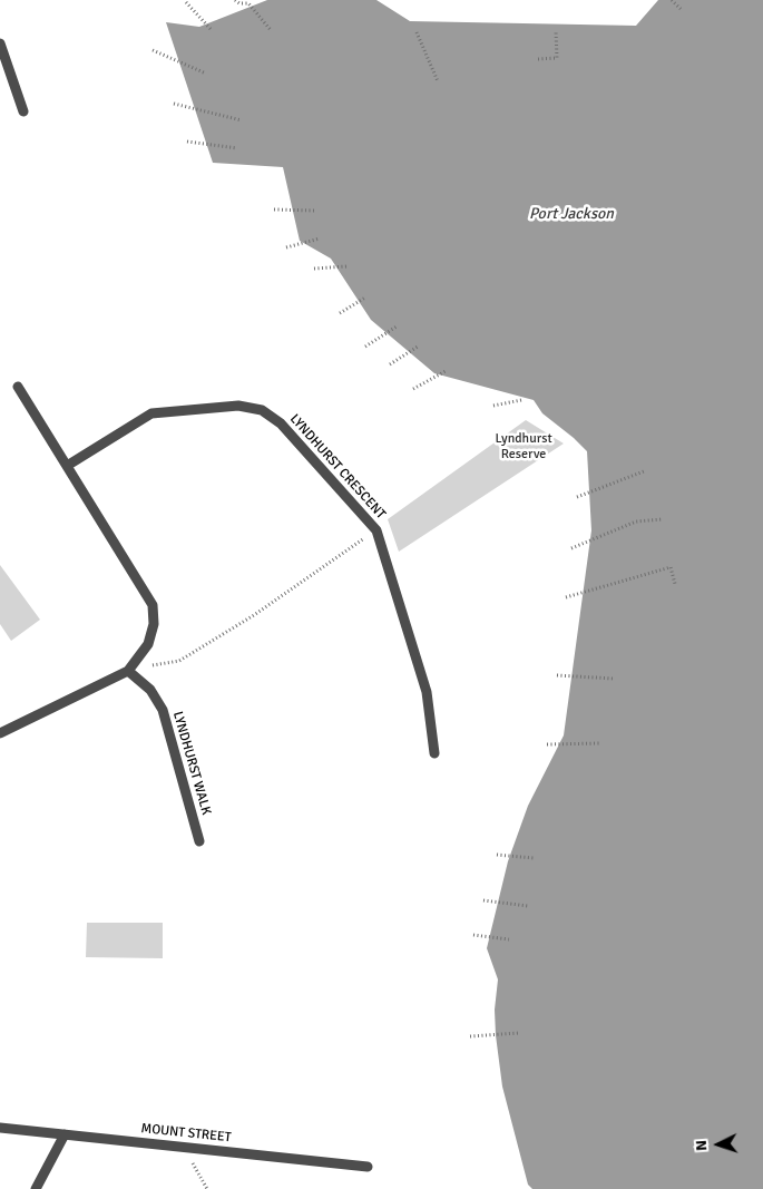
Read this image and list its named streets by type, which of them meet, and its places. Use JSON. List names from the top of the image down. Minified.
{"streets":{"street":["LYNDHURST CRESCENT","LYNDHURST WALK","MOUNT STREET"]},"water":["Port Jackson"],"parks":["Lyndhurst Reserve"],"north":"left"}
